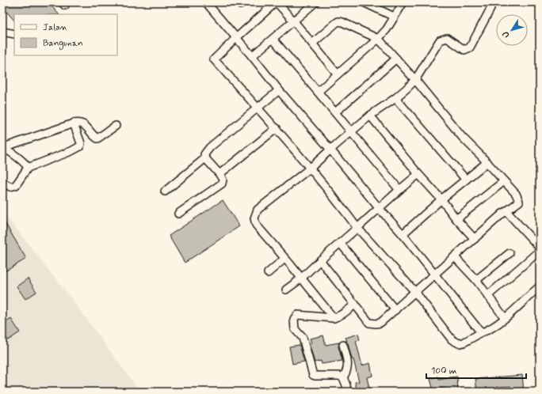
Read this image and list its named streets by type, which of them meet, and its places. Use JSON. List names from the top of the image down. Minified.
{"legend":["Jalan","Bangunan"],"scale_bar":"100 m","north":"bottom left"}
